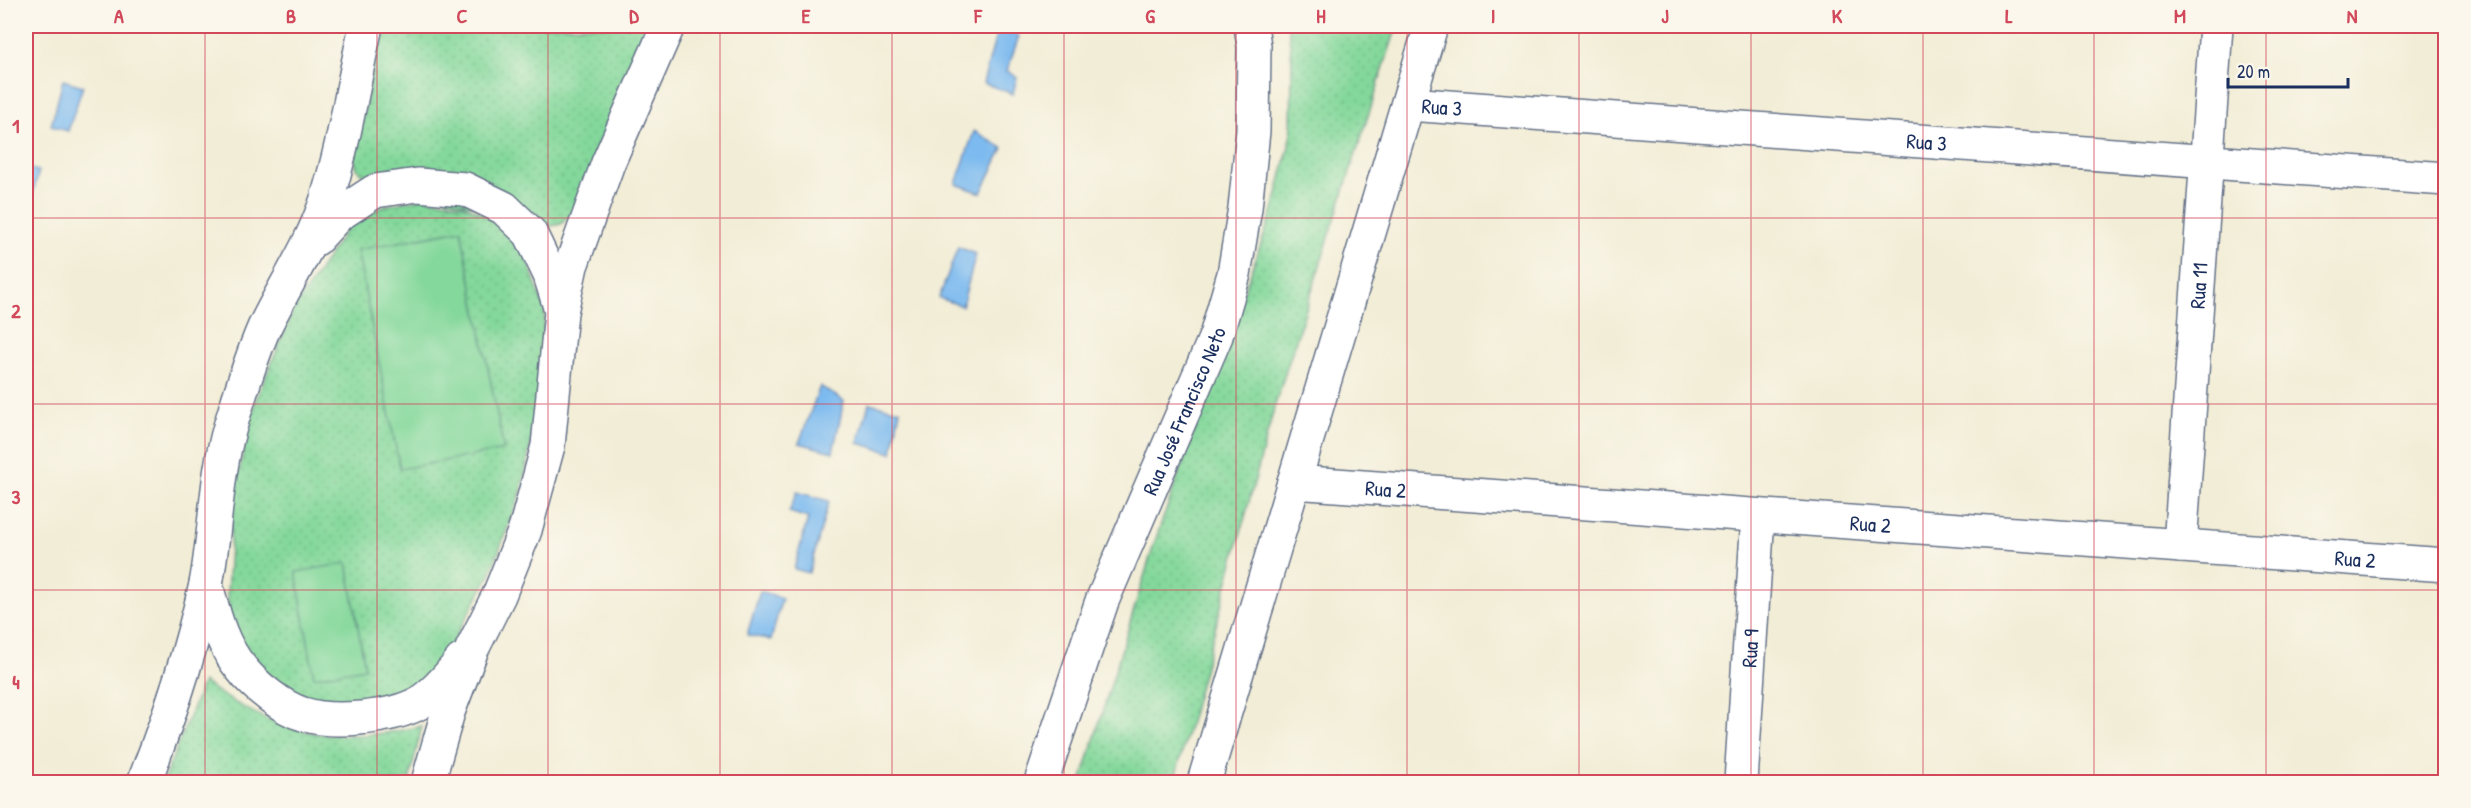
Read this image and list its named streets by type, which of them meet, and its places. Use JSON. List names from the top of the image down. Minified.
{"streets":{"street":["Rua 3","Rua 11","Rua José Francisco Neto","Rua 2","Rua 9"]},"crossings":[["Rua 3","Rua 11"],["Rua 11","Rua 2"],["Rua 2","Rua 9"]],"scale_bar":"20 m","grid":{"columns":["A","B","C","D","E","F","G","H","I","J","K","L","M","N"],"rows":["1","2","3","4"]}}
